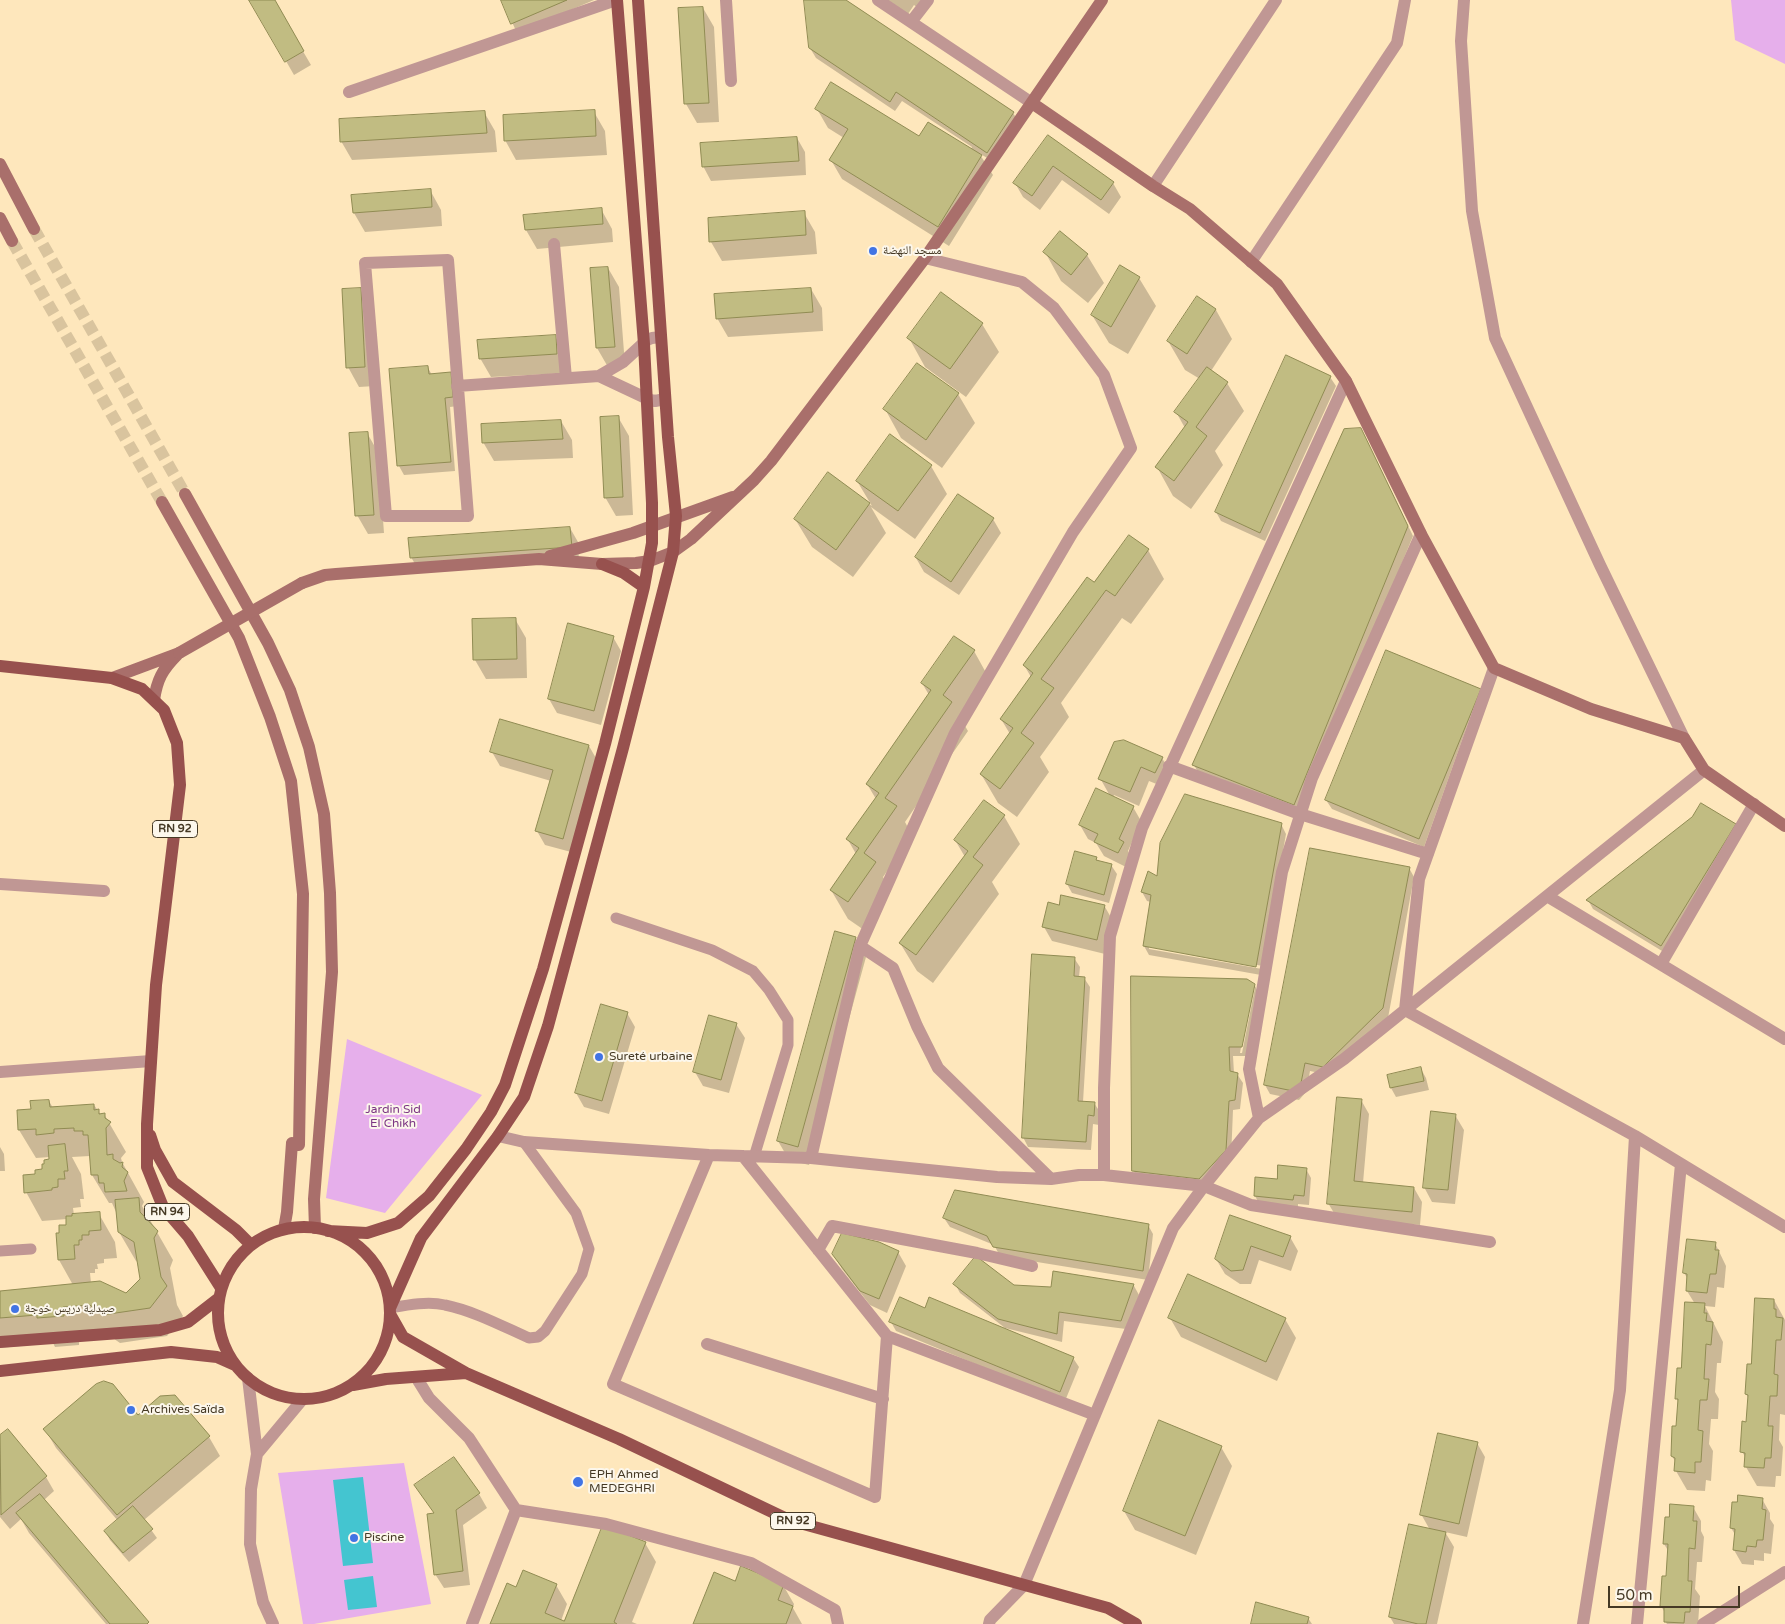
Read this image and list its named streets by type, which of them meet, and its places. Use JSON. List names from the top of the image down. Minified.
{"streets":{"main road":["RN 92","RN 94"]},"crossings":[["RN 92","RN 94"]],"parks":["Jardin Sid El Chikh"],"places":["مسجد النهضة","Sureté urbaine","صيدلية دريس خوجة","Archives Saïda","EPH Ahmed MEDEGHRI","Piscine"],"scale_bar":"50 m"}
